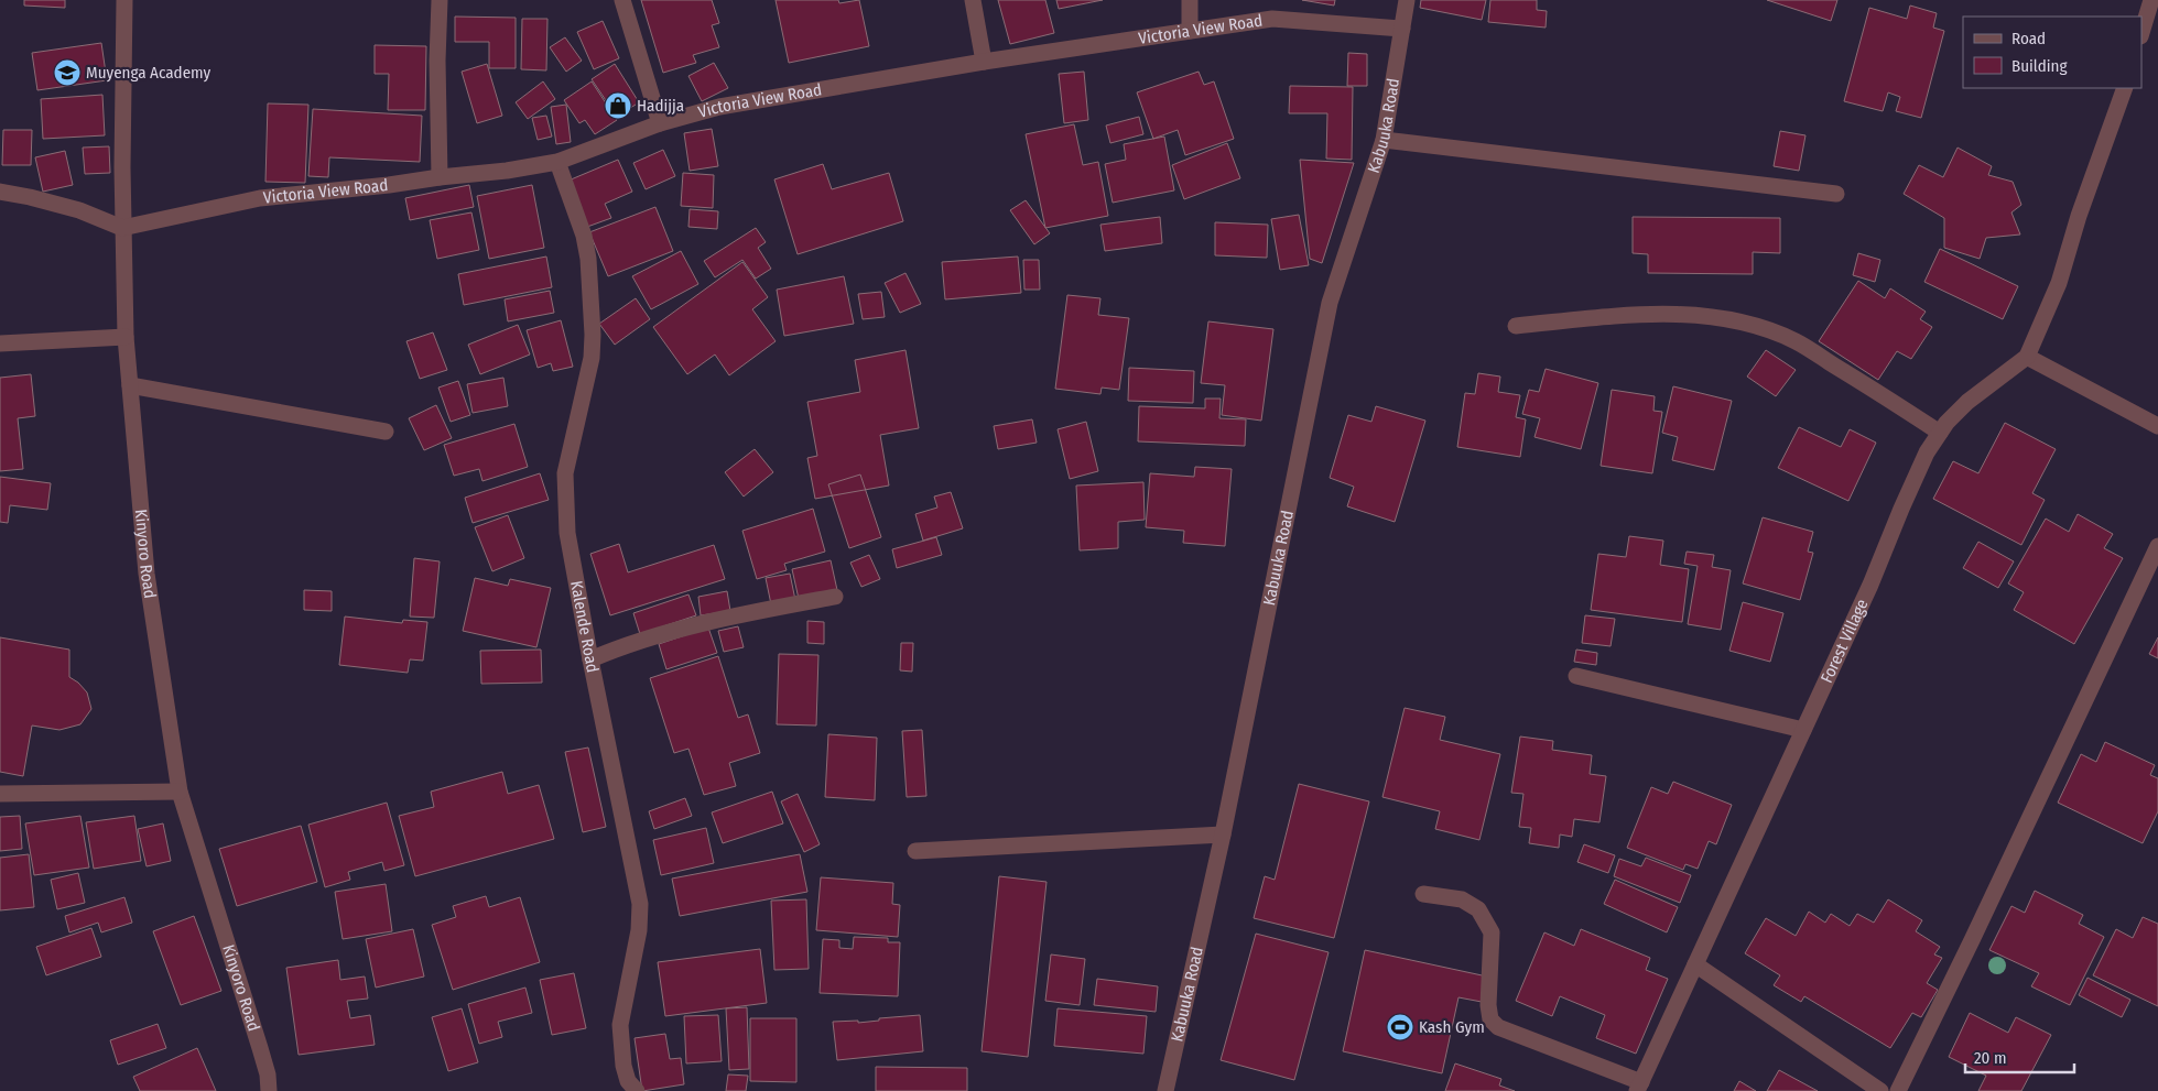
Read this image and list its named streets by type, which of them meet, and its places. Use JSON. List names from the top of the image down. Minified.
{"streets":{"street":["Victoria View Road","Kabuuka Road","Kinyoro Road","Kalende Road","Forest Village"]},"crossings":[["Victoria View Road","Kabuuka Road"],["Victoria View Road","Kinyoro Road"],["Victoria View Road","Kalende Road"]],"places":{"school or university":["Muyenga Academy"],"shop":["Hadijja"],"sports":["Kash Gym"]},"legend":["Road","Building"],"scale_bar":"20 m"}
